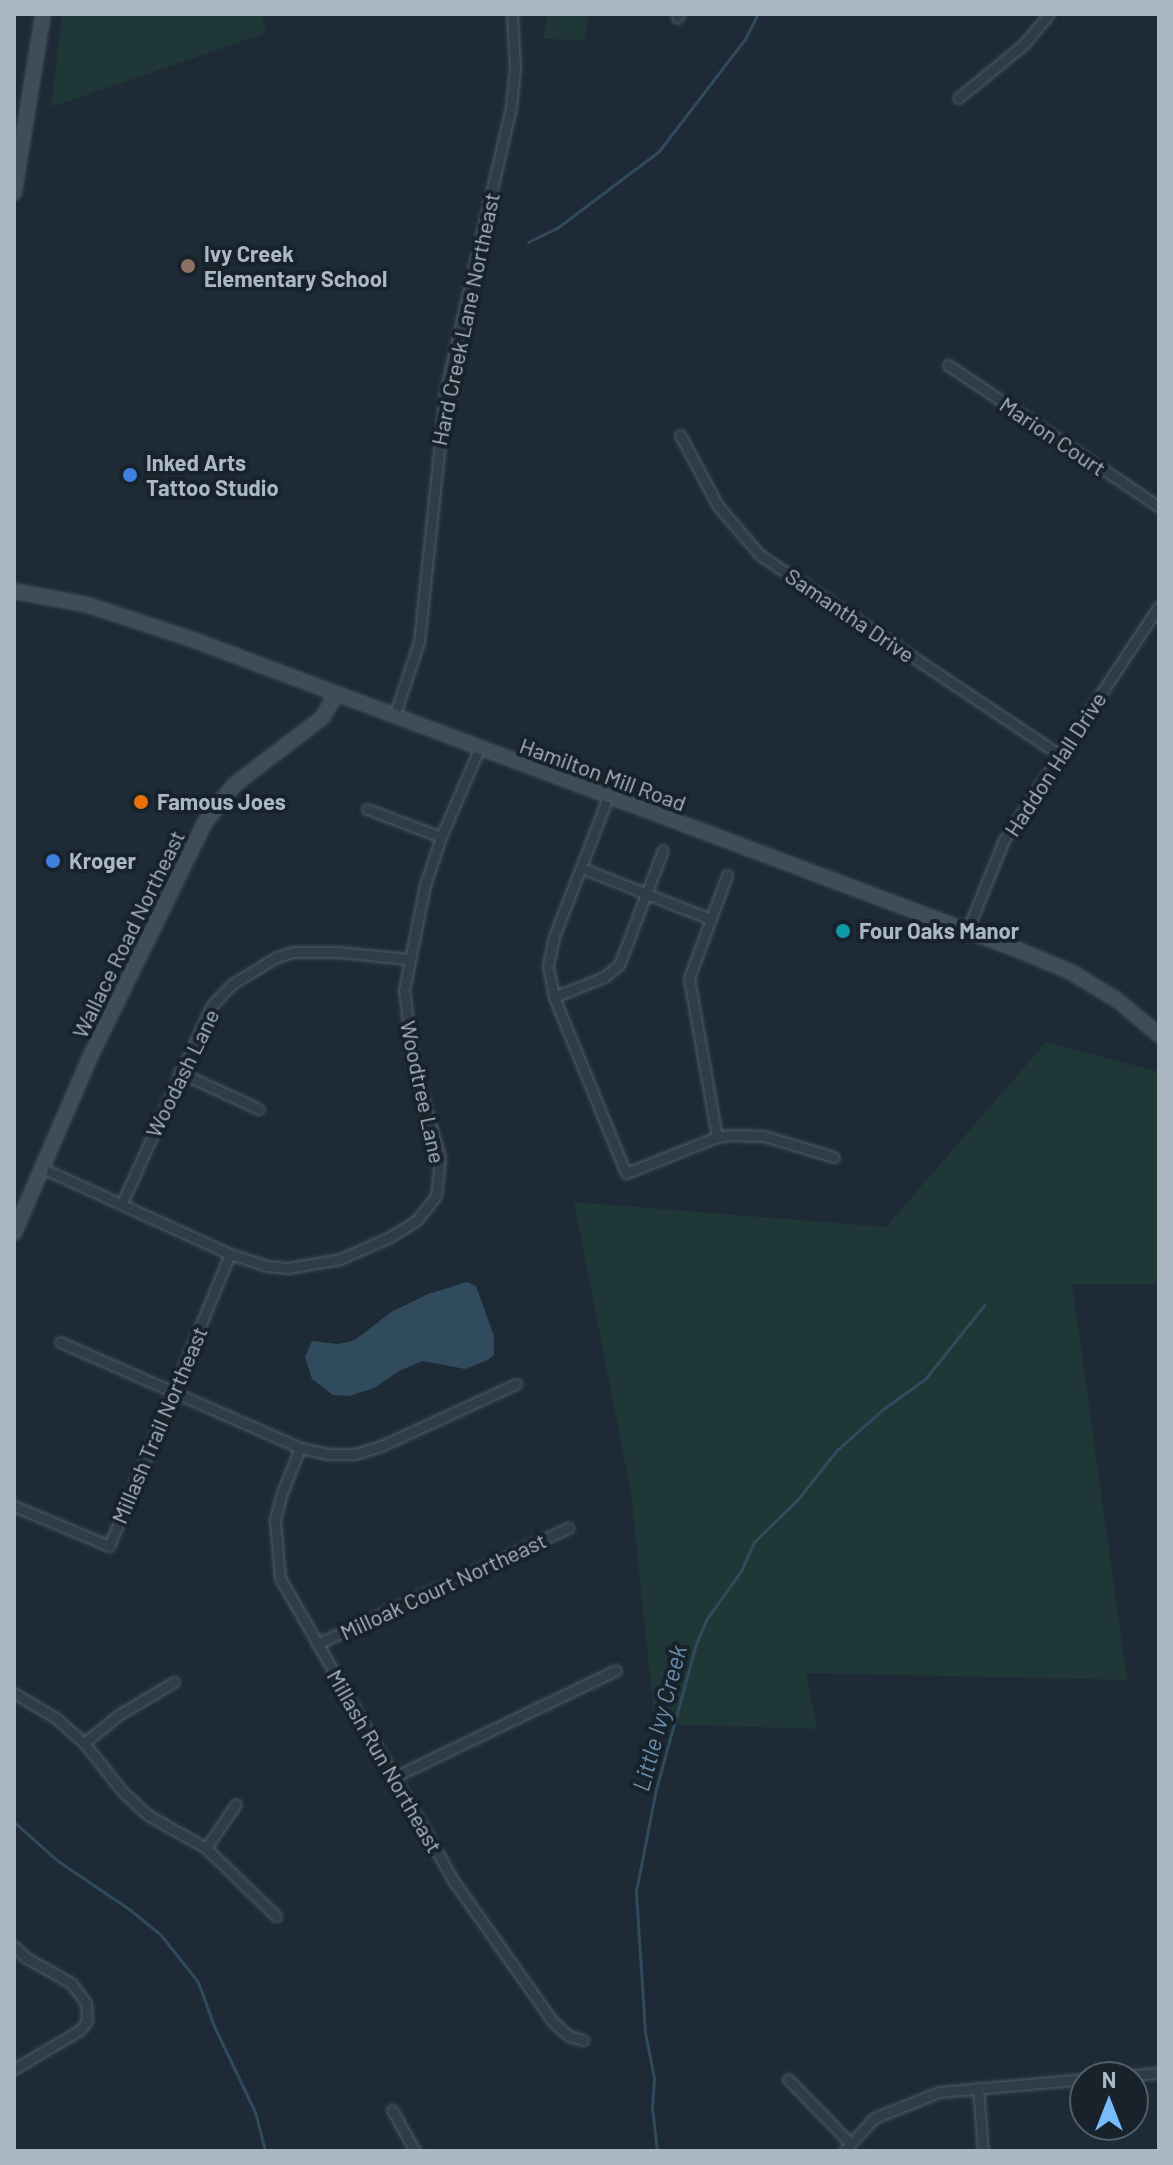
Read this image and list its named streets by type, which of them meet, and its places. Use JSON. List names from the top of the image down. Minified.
{"streets":{"main road":["Hamilton Mill Road","Wallace Road Northeast"],"street":["Hard Creek Lane Northeast","Marion Court","Samantha Drive","Haddon Hall Drive","Woodash Lane","Woodtree Lane","Millash Trail Northeast","Milloak Court Northeast","Millash Run Northeast"]},"crossings":[["Hard Creek Lane Northeast","Hamilton Mill Road"],["Samantha Drive","Haddon Hall Drive"],["Haddon Hall Drive","Hamilton Mill Road"],["Hamilton Mill Road","Wallace Road Northeast"],["Hamilton Mill Road","Woodtree Lane"],["Wallace Road Northeast","Woodtree Lane"],["Woodash Lane","Woodtree Lane"],["Woodtree Lane","Millash Trail Northeast"],["Milloak Court Northeast","Millash Run Northeast"]],"water":["Little Ivy Creek"],"places":["Ivy Creek Elementary School","Inked Arts Tattoo Studio","Famous Joes","Kroger","Four Oaks Manor"],"north":"top"}
